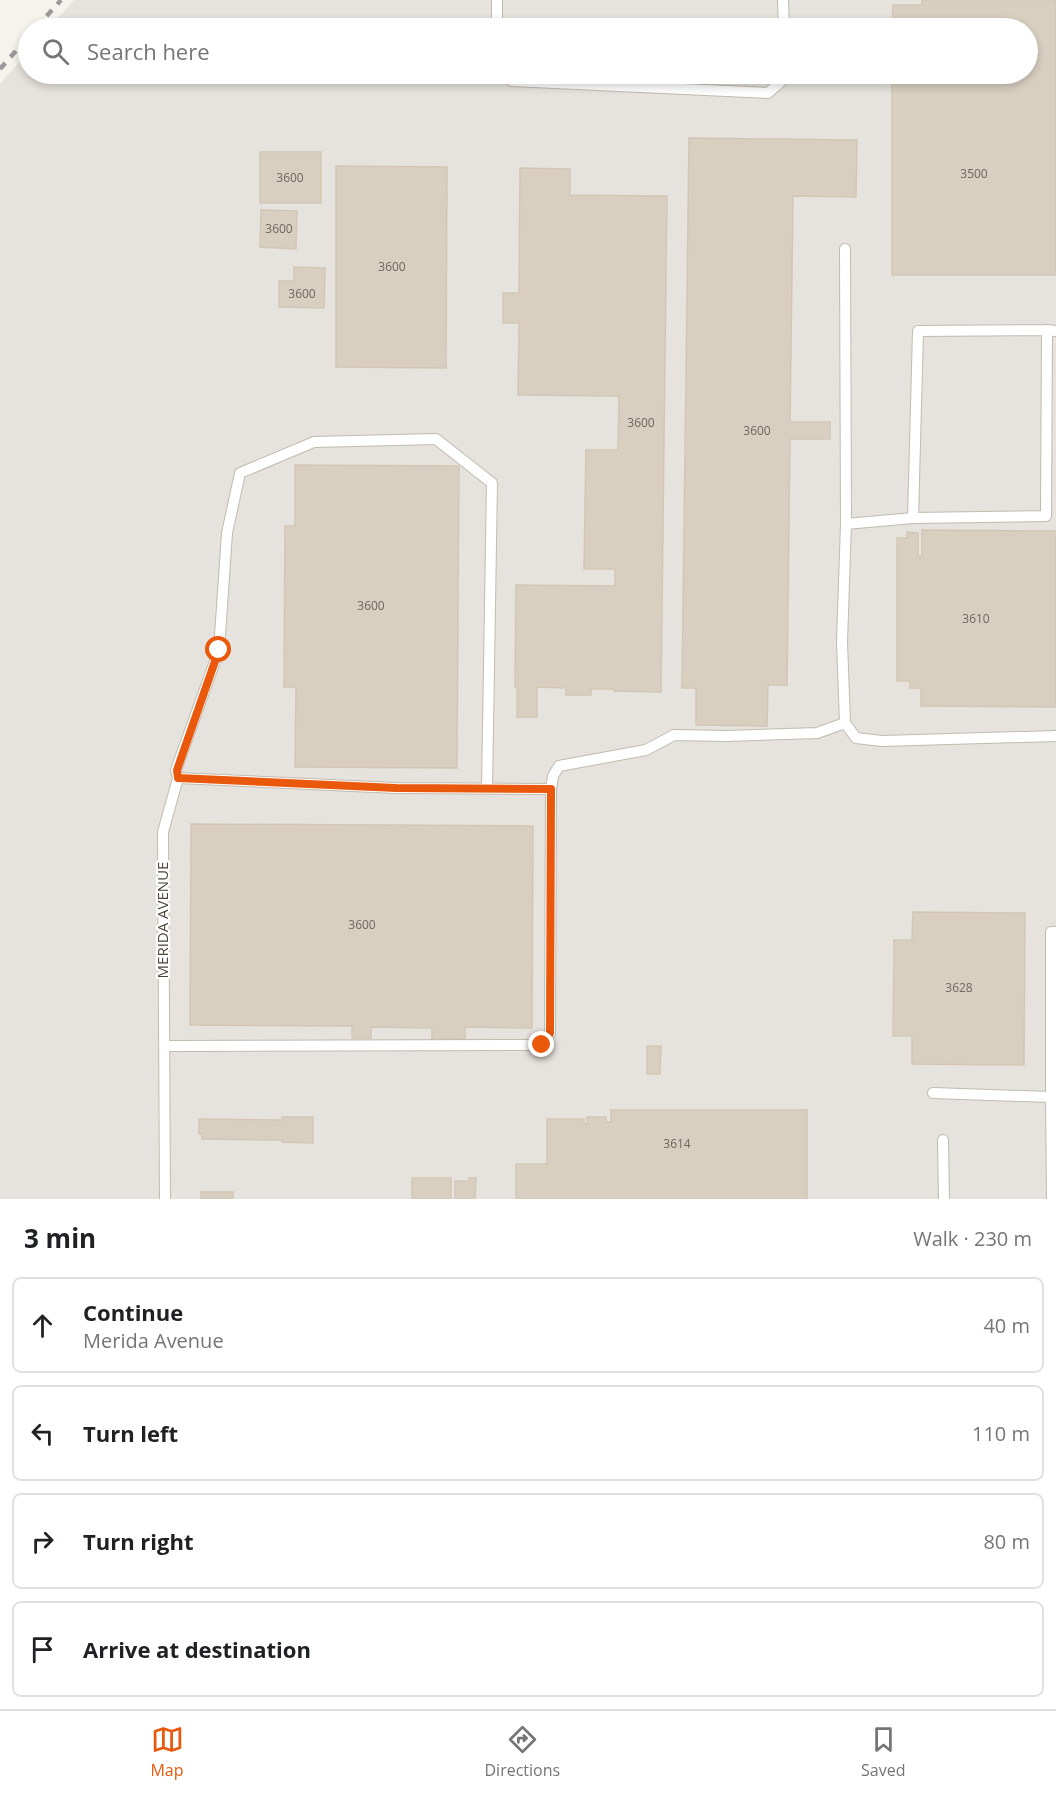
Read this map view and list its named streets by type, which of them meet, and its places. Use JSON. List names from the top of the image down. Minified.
{"streets":{"lane":["MERIDA AVENUE"]},"house_numbers":["3500","3600","3600","3600","3600","3600","3600","3600","3610","3600","3628","3614"],"page":{"search":"Search here","heading":["3 min","Walk · 230 m"],"list":[["Continue","Merida Avenue","40 m"],["Turn left","110 m"],["Turn right","80 m"],"Arrive at destination"],"nav":["Map","Directions","Saved"]}}
